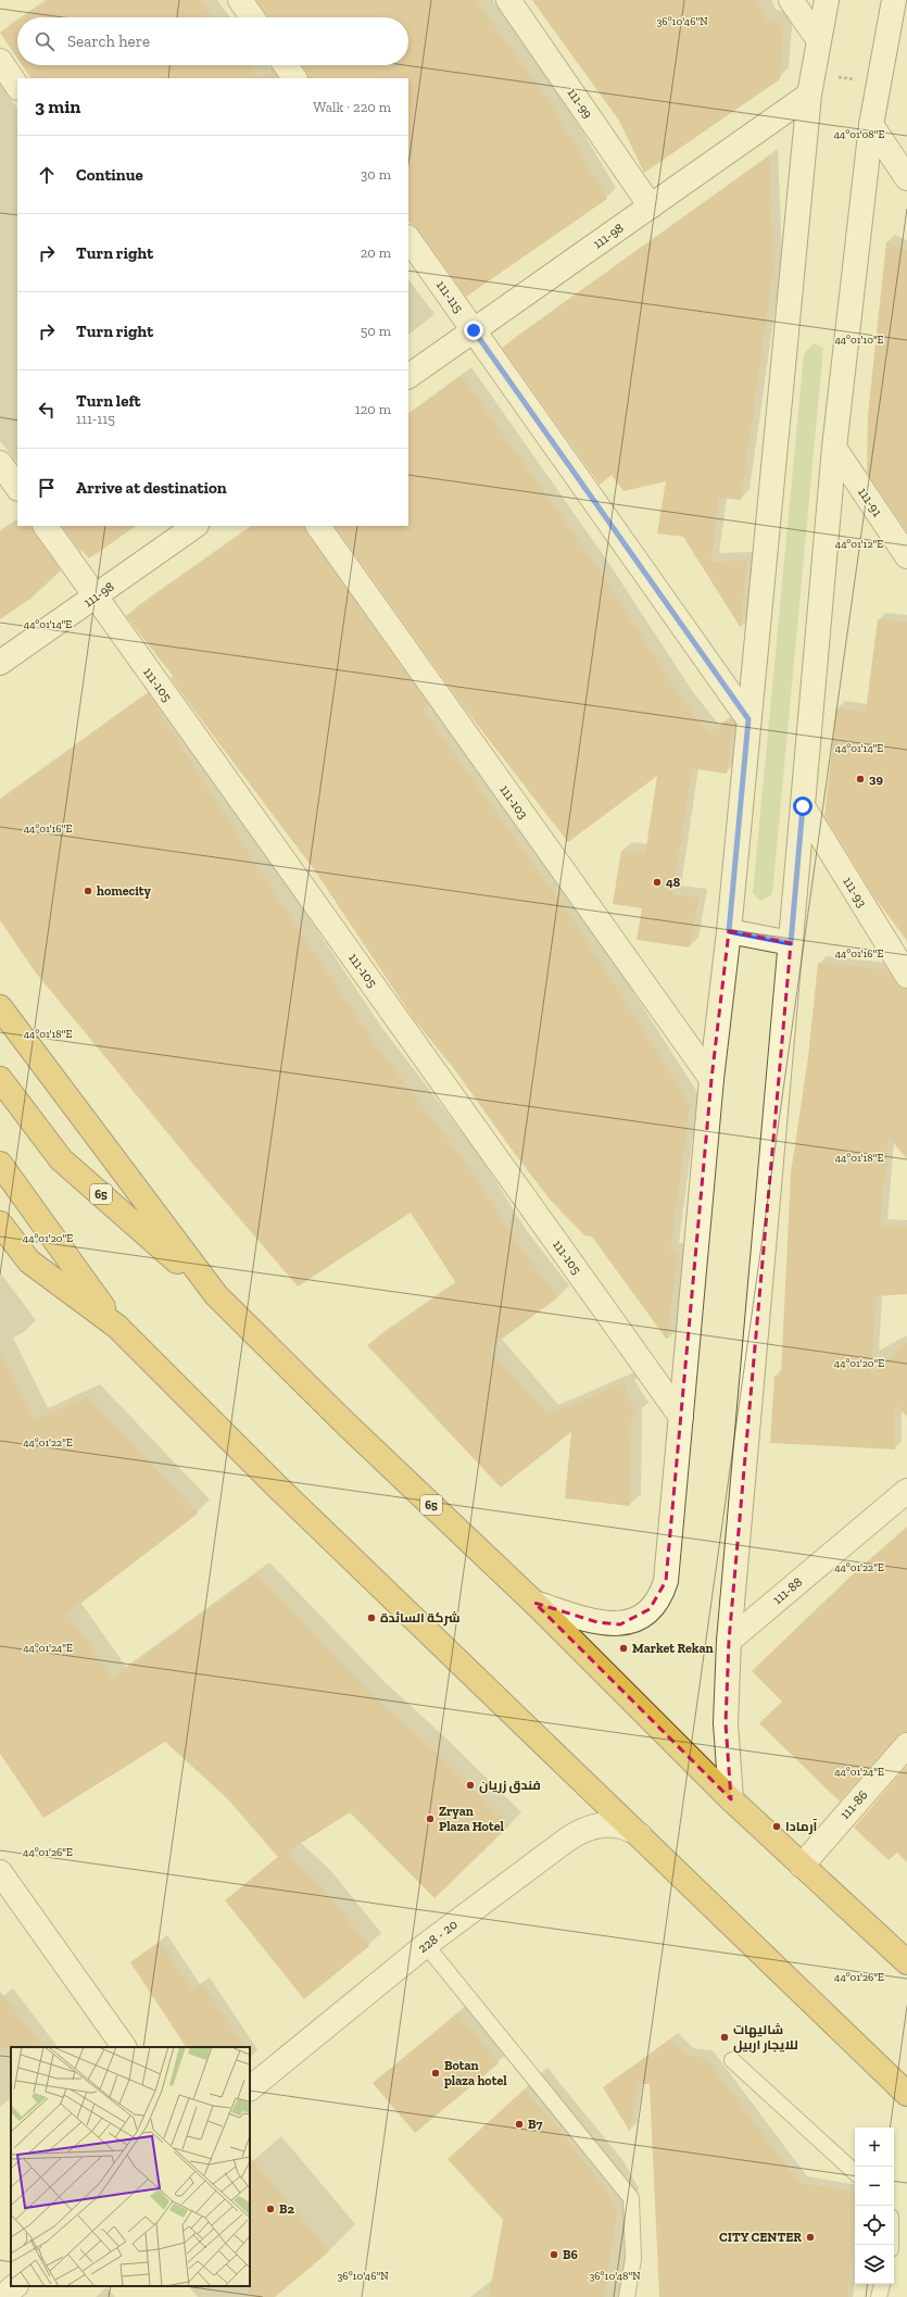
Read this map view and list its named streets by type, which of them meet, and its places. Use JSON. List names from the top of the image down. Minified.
{"streets":{"highway":["65"],"street":["111-99","111-98","111-115","111-91","111-105","111-103","111-93","111-88","111-86","228 - 20"]},"crossings":[["111-99","111-98"],["111-98","111-115"],["111-98","111-105"],["65","111-86"]],"places":["39","48","homecity","شركة السائدة","Market Rekan","فندق زريان","Zryan Plaza Hotel","آرمادا","شاليهات للايجار اربيل","Botan plaza hotel","B7","B2","CITY CENTER","B6"],"page":{"search":"Search here","heading":["3 min","Walk · 220 m"],"list":[["Continue","30 m"],["Turn right","20 m"],["Turn right","50 m"],["Turn left","111-115","120 m"],"Arrive at destination"],"map_buttons":["+","−"]},"coordinates":["36°10'46\"N","44°01'08\"E","44°01'10\"E","44°01'12\"E","44°01'14\"E","44°01'16\"E","44°01'18\"E","44°01'20\"E","44°01'22\"E","44°01'24\"E","44°01'26\"E","36°10'48\"N"]}
